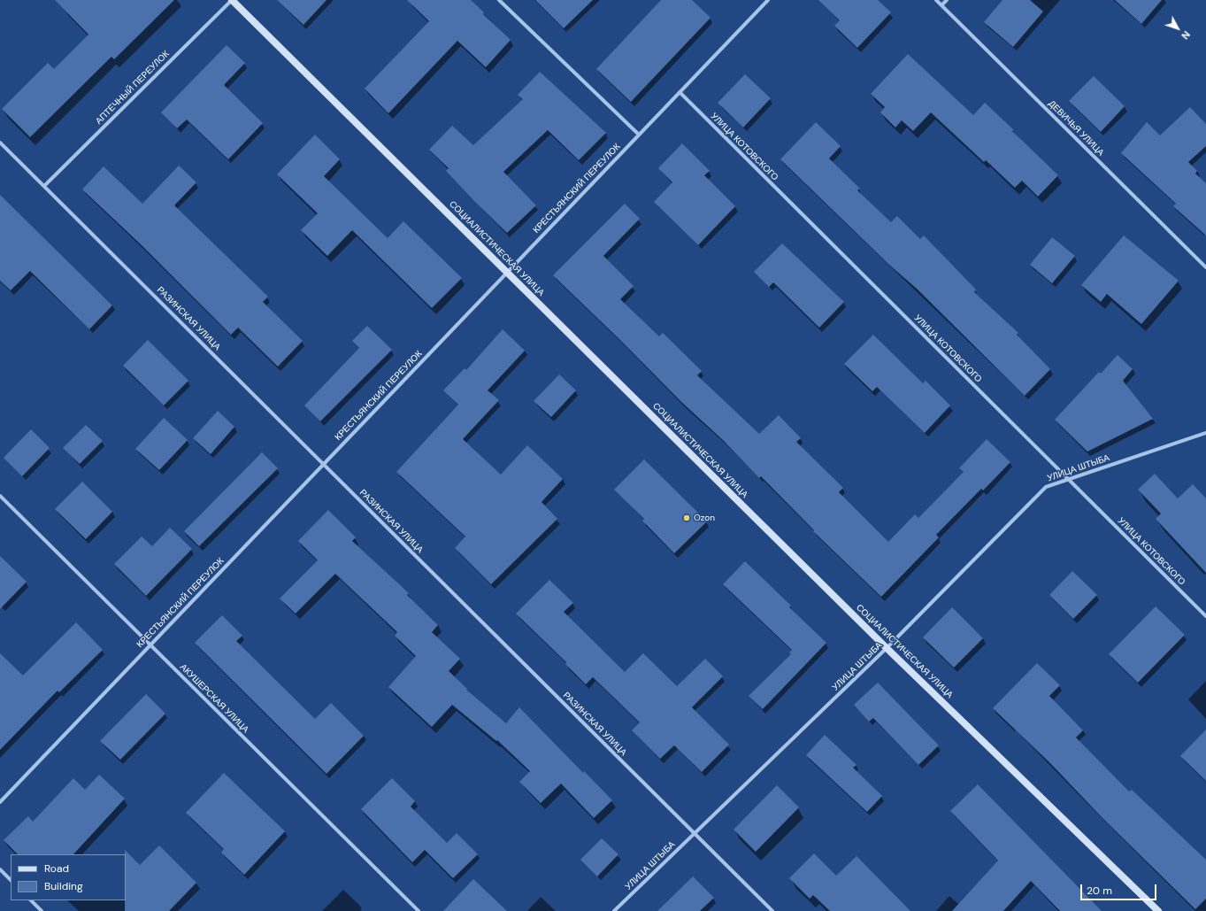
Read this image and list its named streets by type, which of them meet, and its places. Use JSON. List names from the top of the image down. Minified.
{"streets":{"street":["АПТЕЧНЫЙ ПЕРЕУЛОК","ДЕВИЧЬЯ УЛИЦА","УЛИЦА КОТОВСКОГО","КРЕСТЬЯНСКИЙ ПЕРЕУЛОК","СОЦИАЛИСТИЧЕСКАЯ УЛИЦА","РАЗИНСКАЯ УЛИЦА","УЛИЦА ШТЫБА","АКУШЕРСКАЯ УЛИЦА"]},"crossings":[["АПТЕЧНЫЙ ПЕРЕУЛОК","СОЦИАЛИСТИЧЕСКАЯ УЛИЦА"],["АПТЕЧНЫЙ ПЕРЕУЛОК","РАЗИНСКАЯ УЛИЦА"],["УЛИЦА КОТОВСКОГО","КРЕСТЬЯНСКИЙ ПЕРЕУЛОК"],["УЛИЦА КОТОВСКОГО","УЛИЦА ШТЫБА"],["КРЕСТЬЯНСКИЙ ПЕРЕУЛОК","СОЦИАЛИСТИЧЕСКАЯ УЛИЦА"],["КРЕСТЬЯНСКИЙ ПЕРЕУЛОК","РАЗИНСКАЯ УЛИЦА"],["КРЕСТЬЯНСКИЙ ПЕРЕУЛОК","АКУШЕРСКАЯ УЛИЦА"],["СОЦИАЛИСТИЧЕСКАЯ УЛИЦА","УЛИЦА ШТЫБА"],["РАЗИНСКАЯ УЛИЦА","УЛИЦА ШТЫБА"]],"places":["Ozon"],"legend":["Road","Building"],"scale_bar":"20 m","north":"bottom right"}
